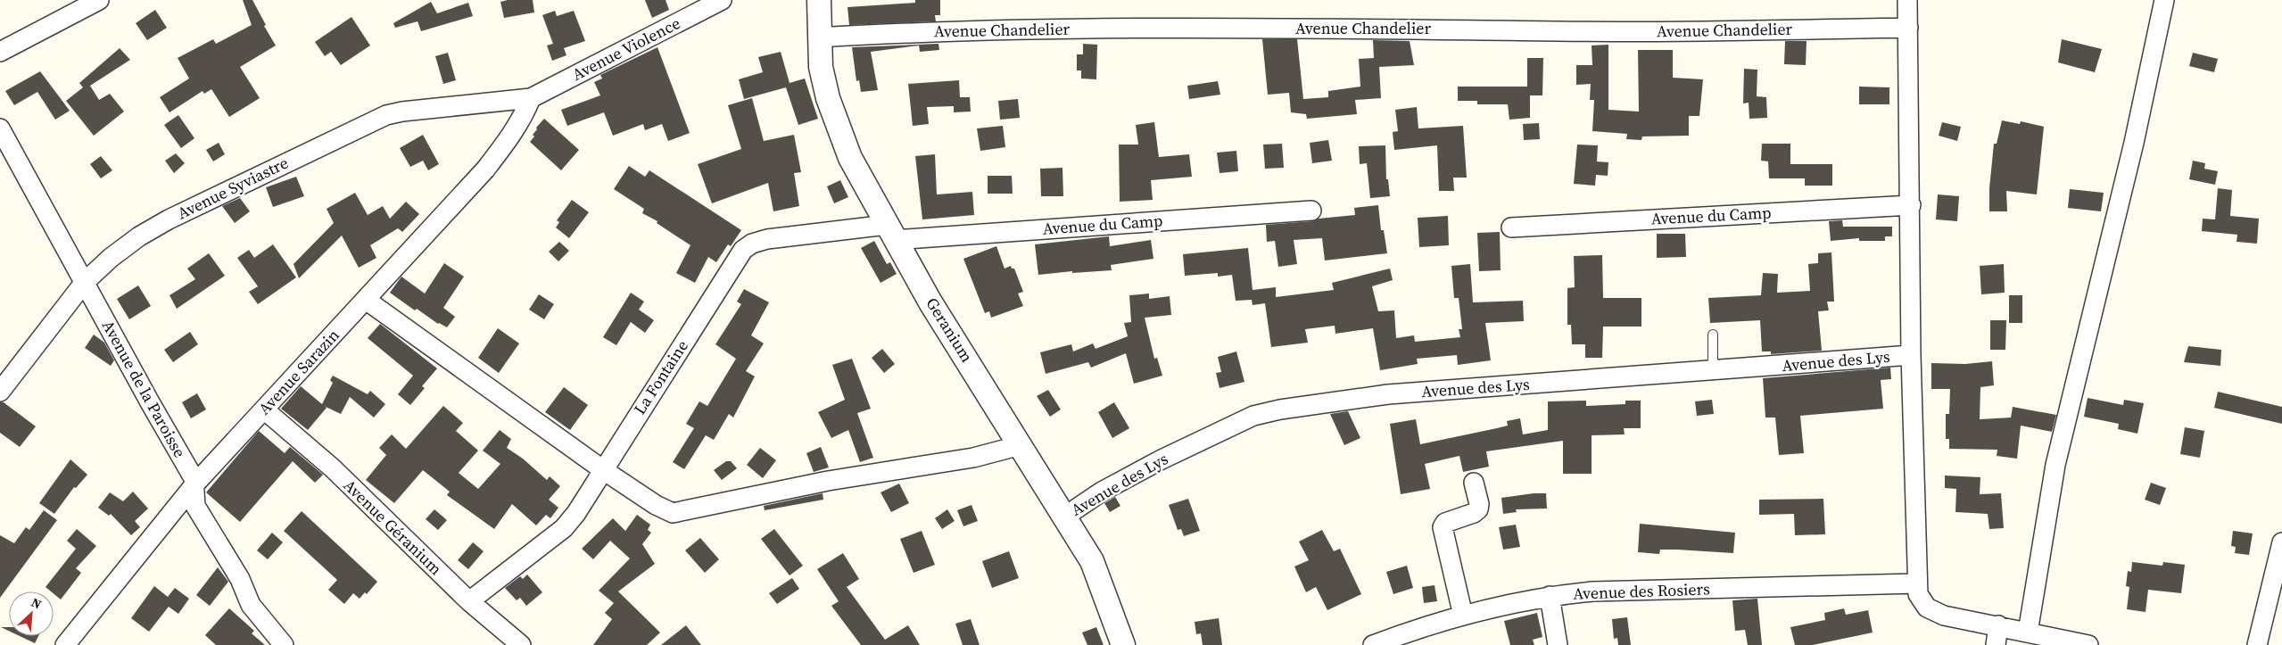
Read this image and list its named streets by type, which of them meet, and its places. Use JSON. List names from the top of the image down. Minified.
{"streets":{"street":["Avenue Chandelier","Avenue Violence","Avenue Syviastre","Avenue du Camp","Geranium","Avenue des Lys","Avenue Sarazin","La Fontaine","Avenue de la Paroisse","Avenue Géranium","Avenue des Rosiers"]},"crossings":[["Avenue Chandelier","Geranium"],["Avenue Violence","Avenue Syviastre"],["Avenue Violence","Avenue Sarazin"],["Avenue Syviastre","Avenue Sarazin"],["Avenue Syviastre","Avenue de la Paroisse"],["Avenue du Camp","Geranium"],["Avenue du Camp","La Fontaine"],["Geranium","Avenue des Lys"],["Geranium","La Fontaine"],["Avenue Sarazin","Avenue de la Paroisse"],["Avenue Sarazin","Avenue Géranium"],["La Fontaine","Avenue Géranium"]],"north":"top right"}
